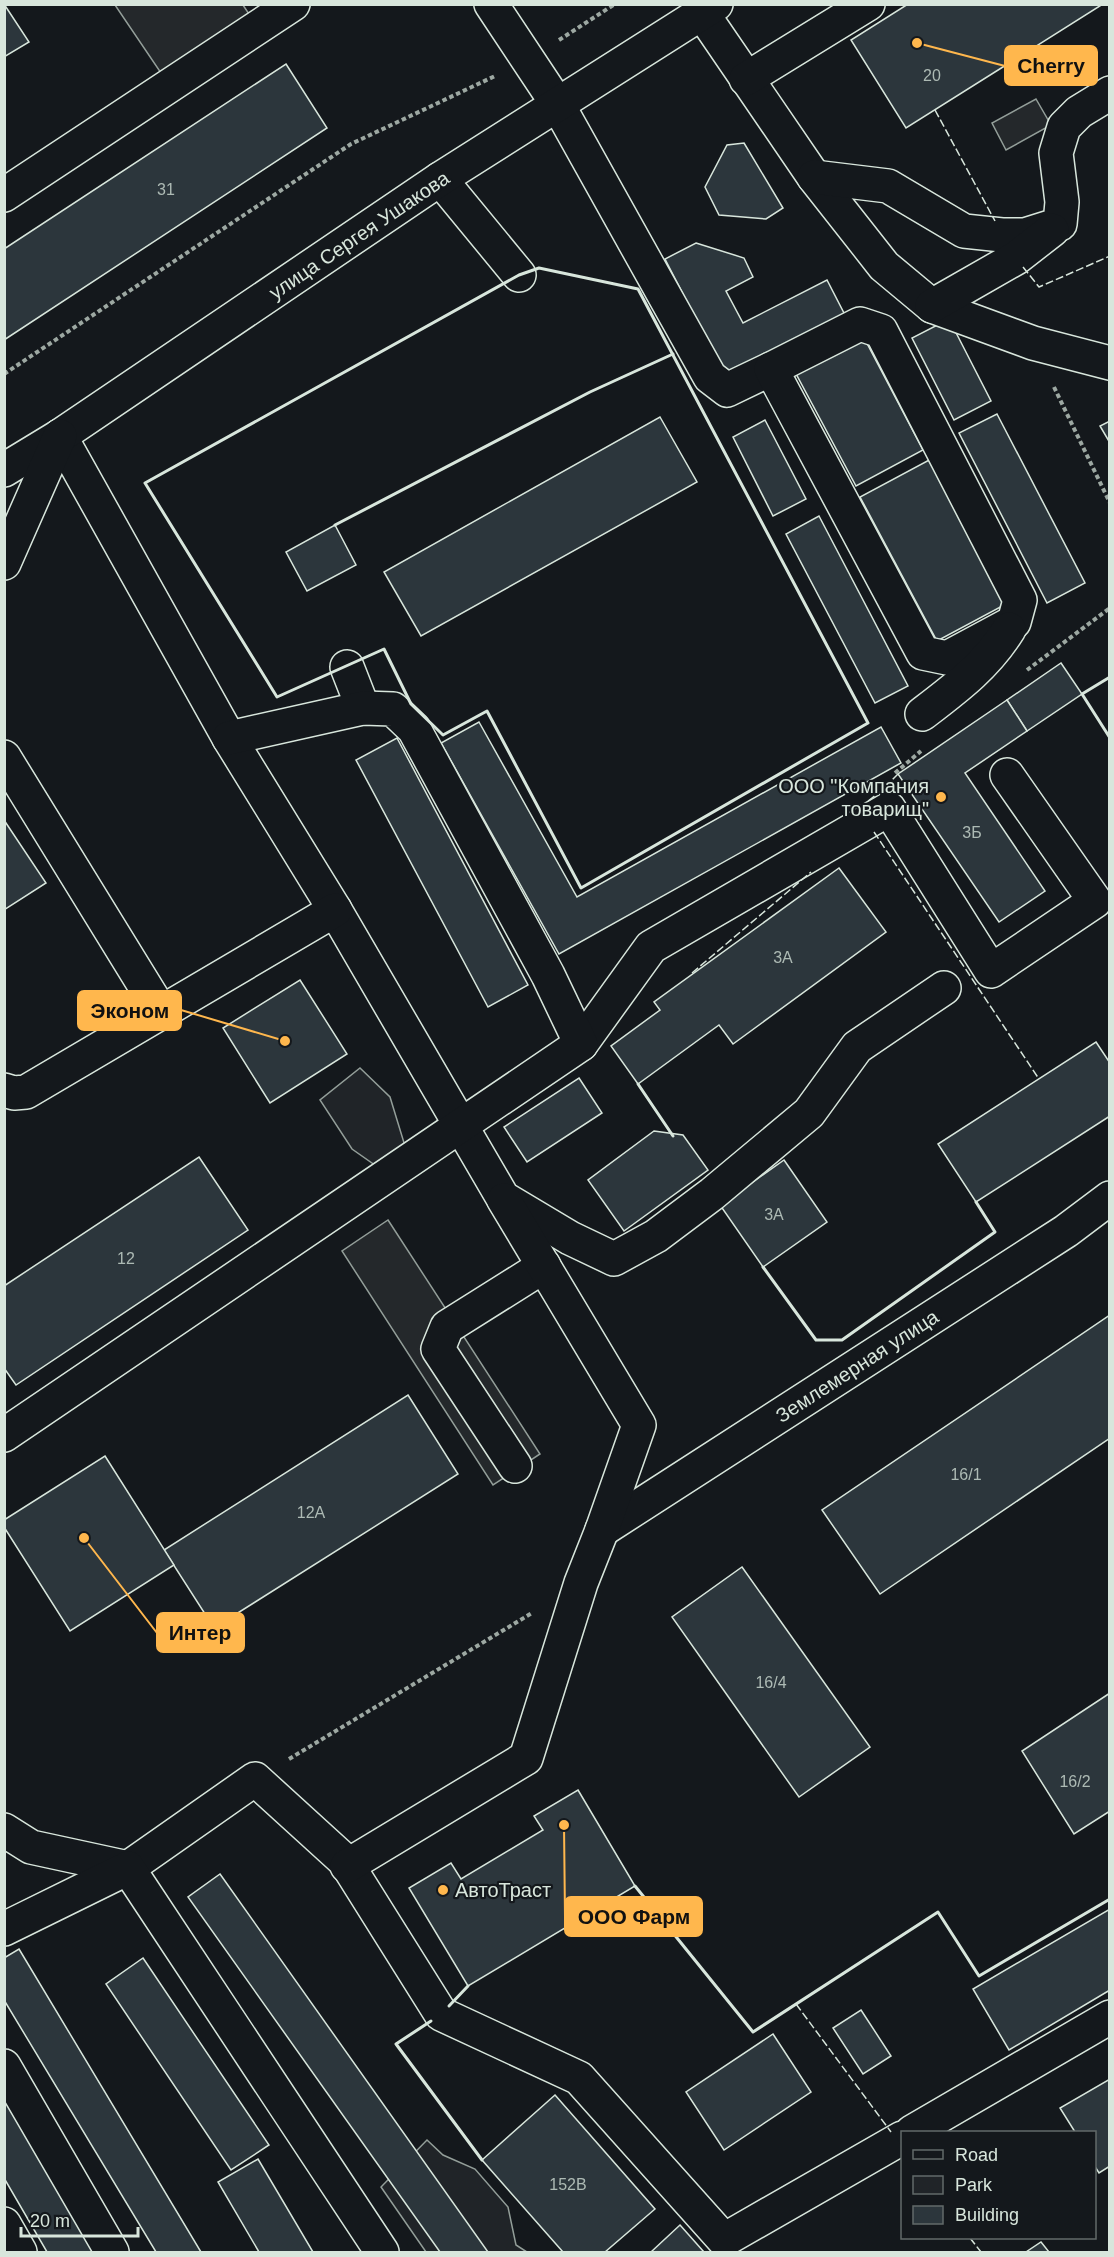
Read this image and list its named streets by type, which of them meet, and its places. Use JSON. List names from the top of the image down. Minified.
{"streets":{"street":["улица Сергея Ушакова","Землемерная улица"]},"places":["Cherry","ООО \"Компания товарищ\"","Эконом","Интер","ООО Фарм","АвтоТраст"],"house_numbers":["20","31","3Б","3А","3А","12","16/1","12А","16/4","16/2","152В"],"legend":["Road","Park","Building"],"scale_bar":"20 m"}
